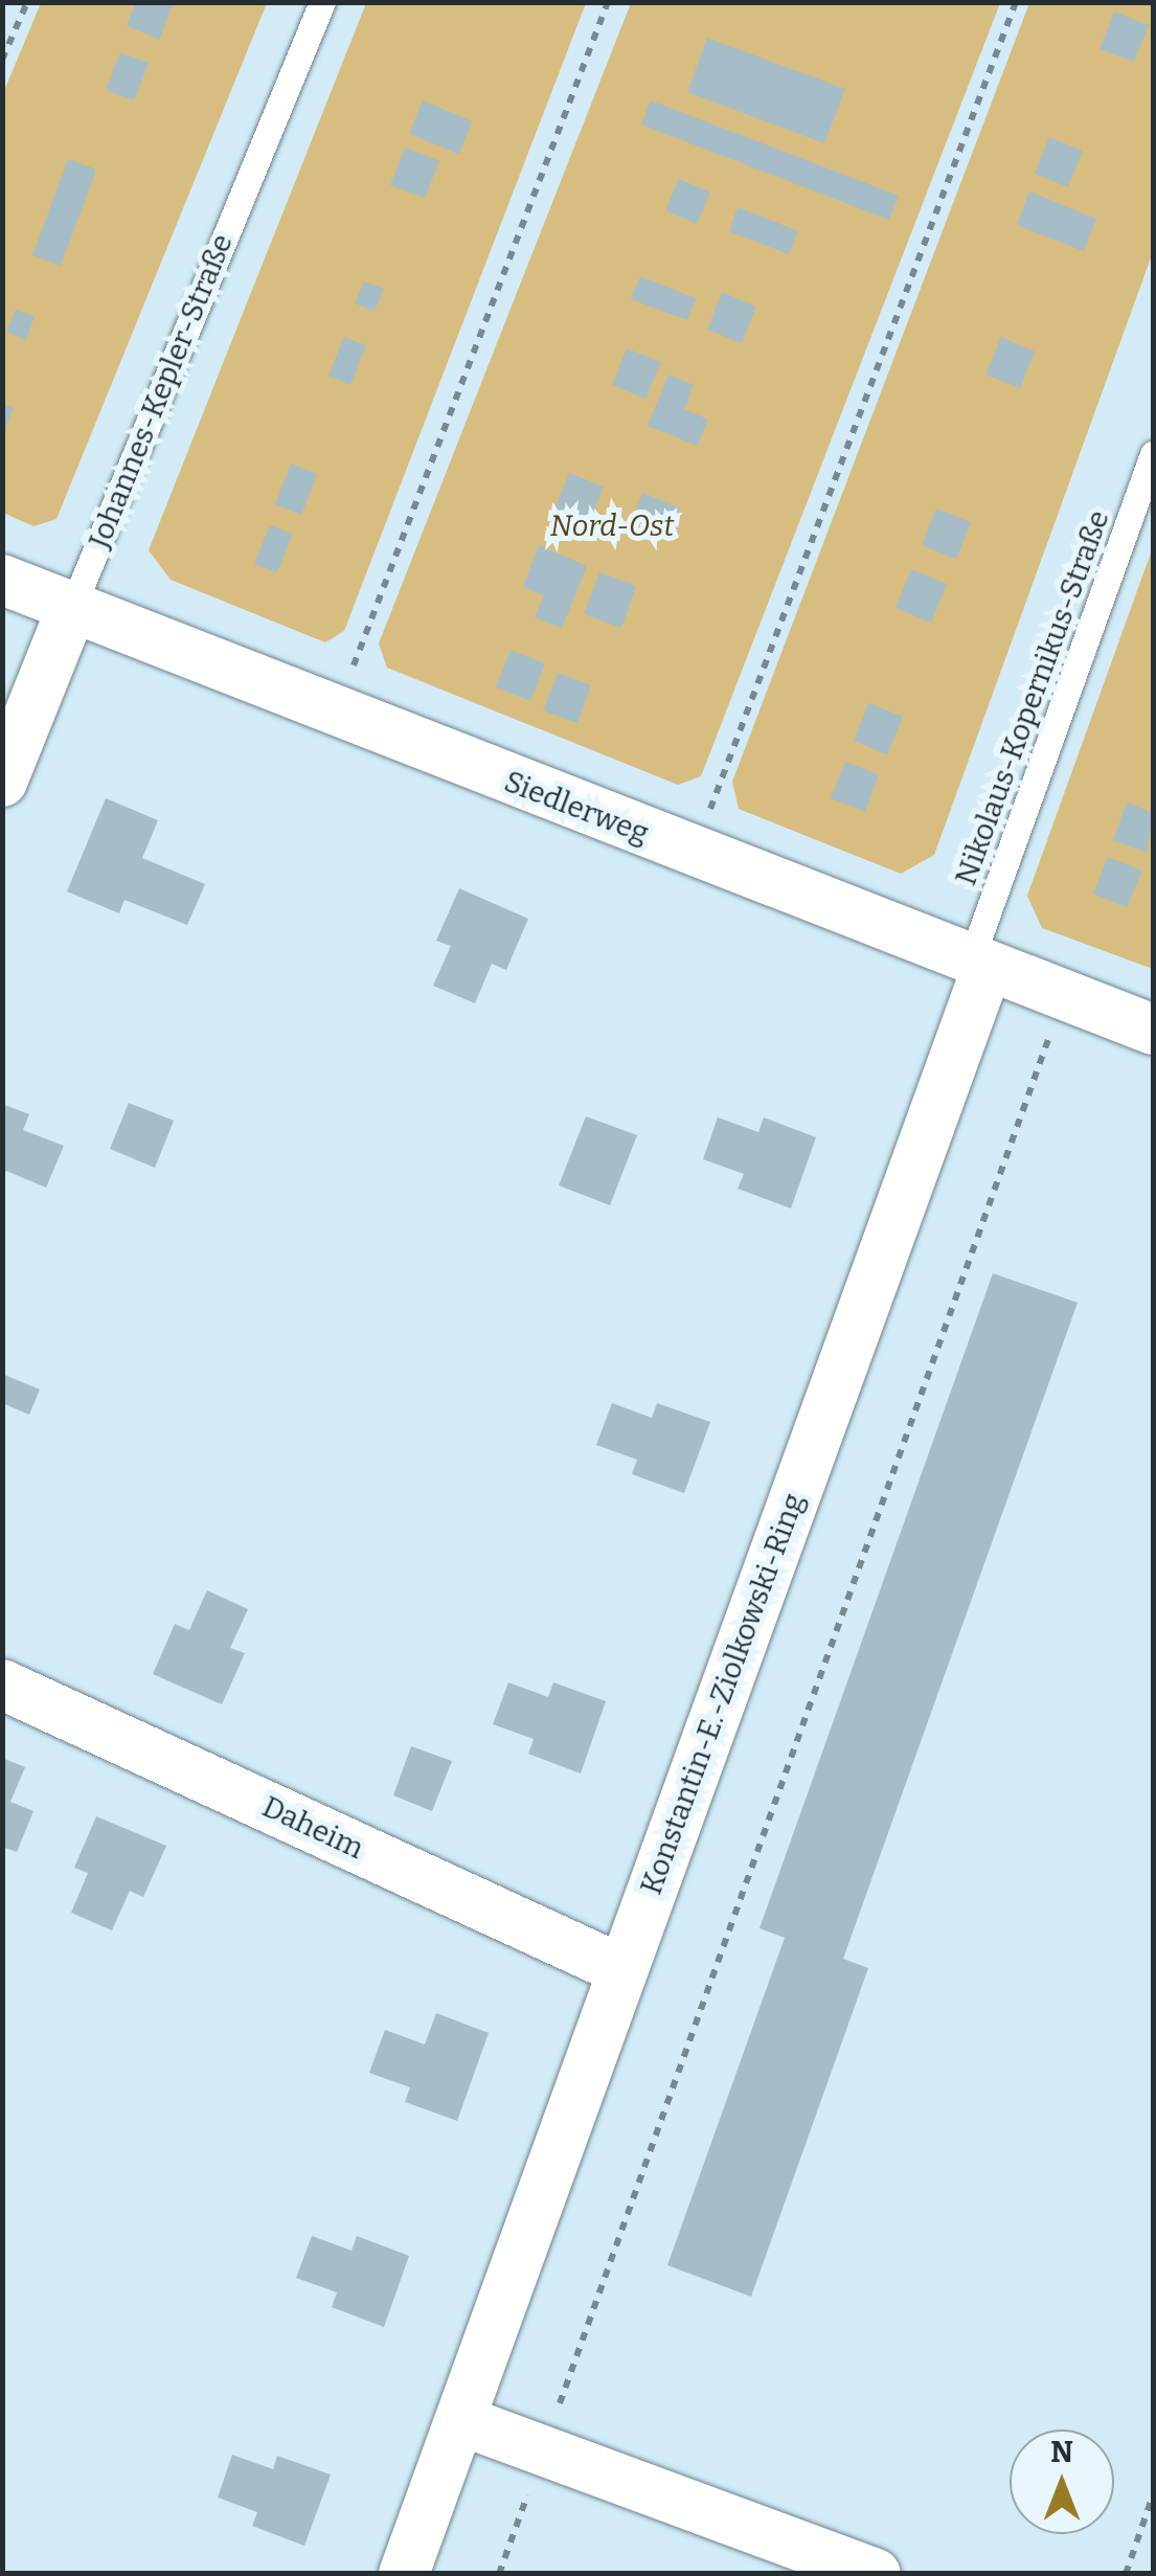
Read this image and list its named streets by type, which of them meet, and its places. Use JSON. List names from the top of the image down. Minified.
{"streets":{"street":["Johannes-Kepler-Straße","Siedlerweg","Konstantin-E.-Ziolkowski-Ring","Daheim"],"lane":["Nikolaus-Kopernikus-Straße"]},"crossings":[["Johannes-Kepler-Straße","Siedlerweg"],["Nikolaus-Kopernikus-Straße","Siedlerweg"],["Nikolaus-Kopernikus-Straße","Konstantin-E.-Ziolkowski-Ring"],["Siedlerweg","Konstantin-E.-Ziolkowski-Ring"],["Konstantin-E.-Ziolkowski-Ring","Daheim"]],"parks":["Nord-Ost"],"north":"top"}
